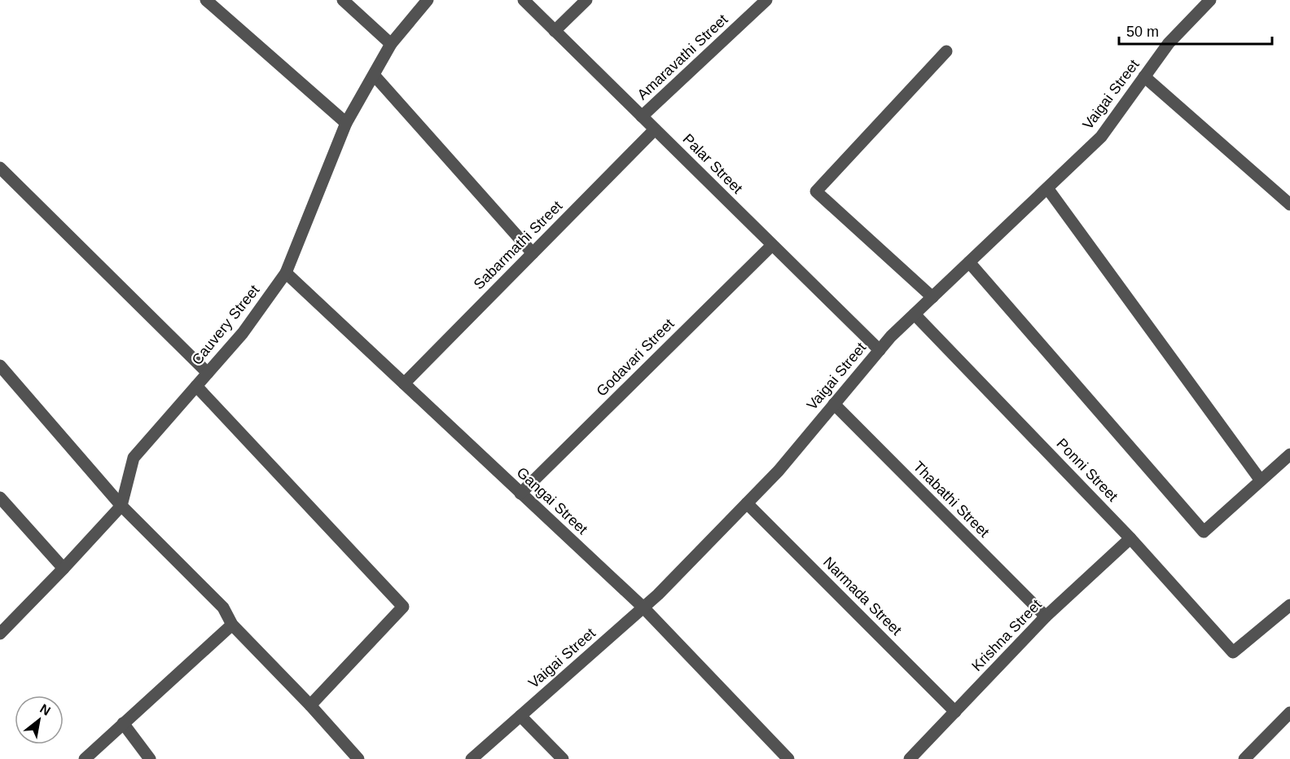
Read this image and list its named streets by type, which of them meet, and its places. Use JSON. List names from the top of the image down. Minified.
{"streets":{"street":["Amaravathi Street","Vaigai Street","Palar Street","Sabarmathi Street","Cauvery Street","Godavari Street","Ponni Street","Thabathi Street","Gangai Street","Narmada Street","Krishna Street"]},"crossings":[["Amaravathi Street","Palar Street"],["Vaigai Street","Palar Street"],["Vaigai Street","Ponni Street"],["Vaigai Street","Thabathi Street"],["Vaigai Street","Gangai Street"],["Vaigai Street","Narmada Street"],["Palar Street","Sabarmathi Street"],["Palar Street","Godavari Street"],["Sabarmathi Street","Gangai Street"],["Cauvery Street","Gangai Street"],["Godavari Street","Gangai Street"],["Ponni Street","Krishna Street"],["Thabathi Street","Krishna Street"],["Narmada Street","Krishna Street"]],"scale_bar":"50 m","north":"top right"}
